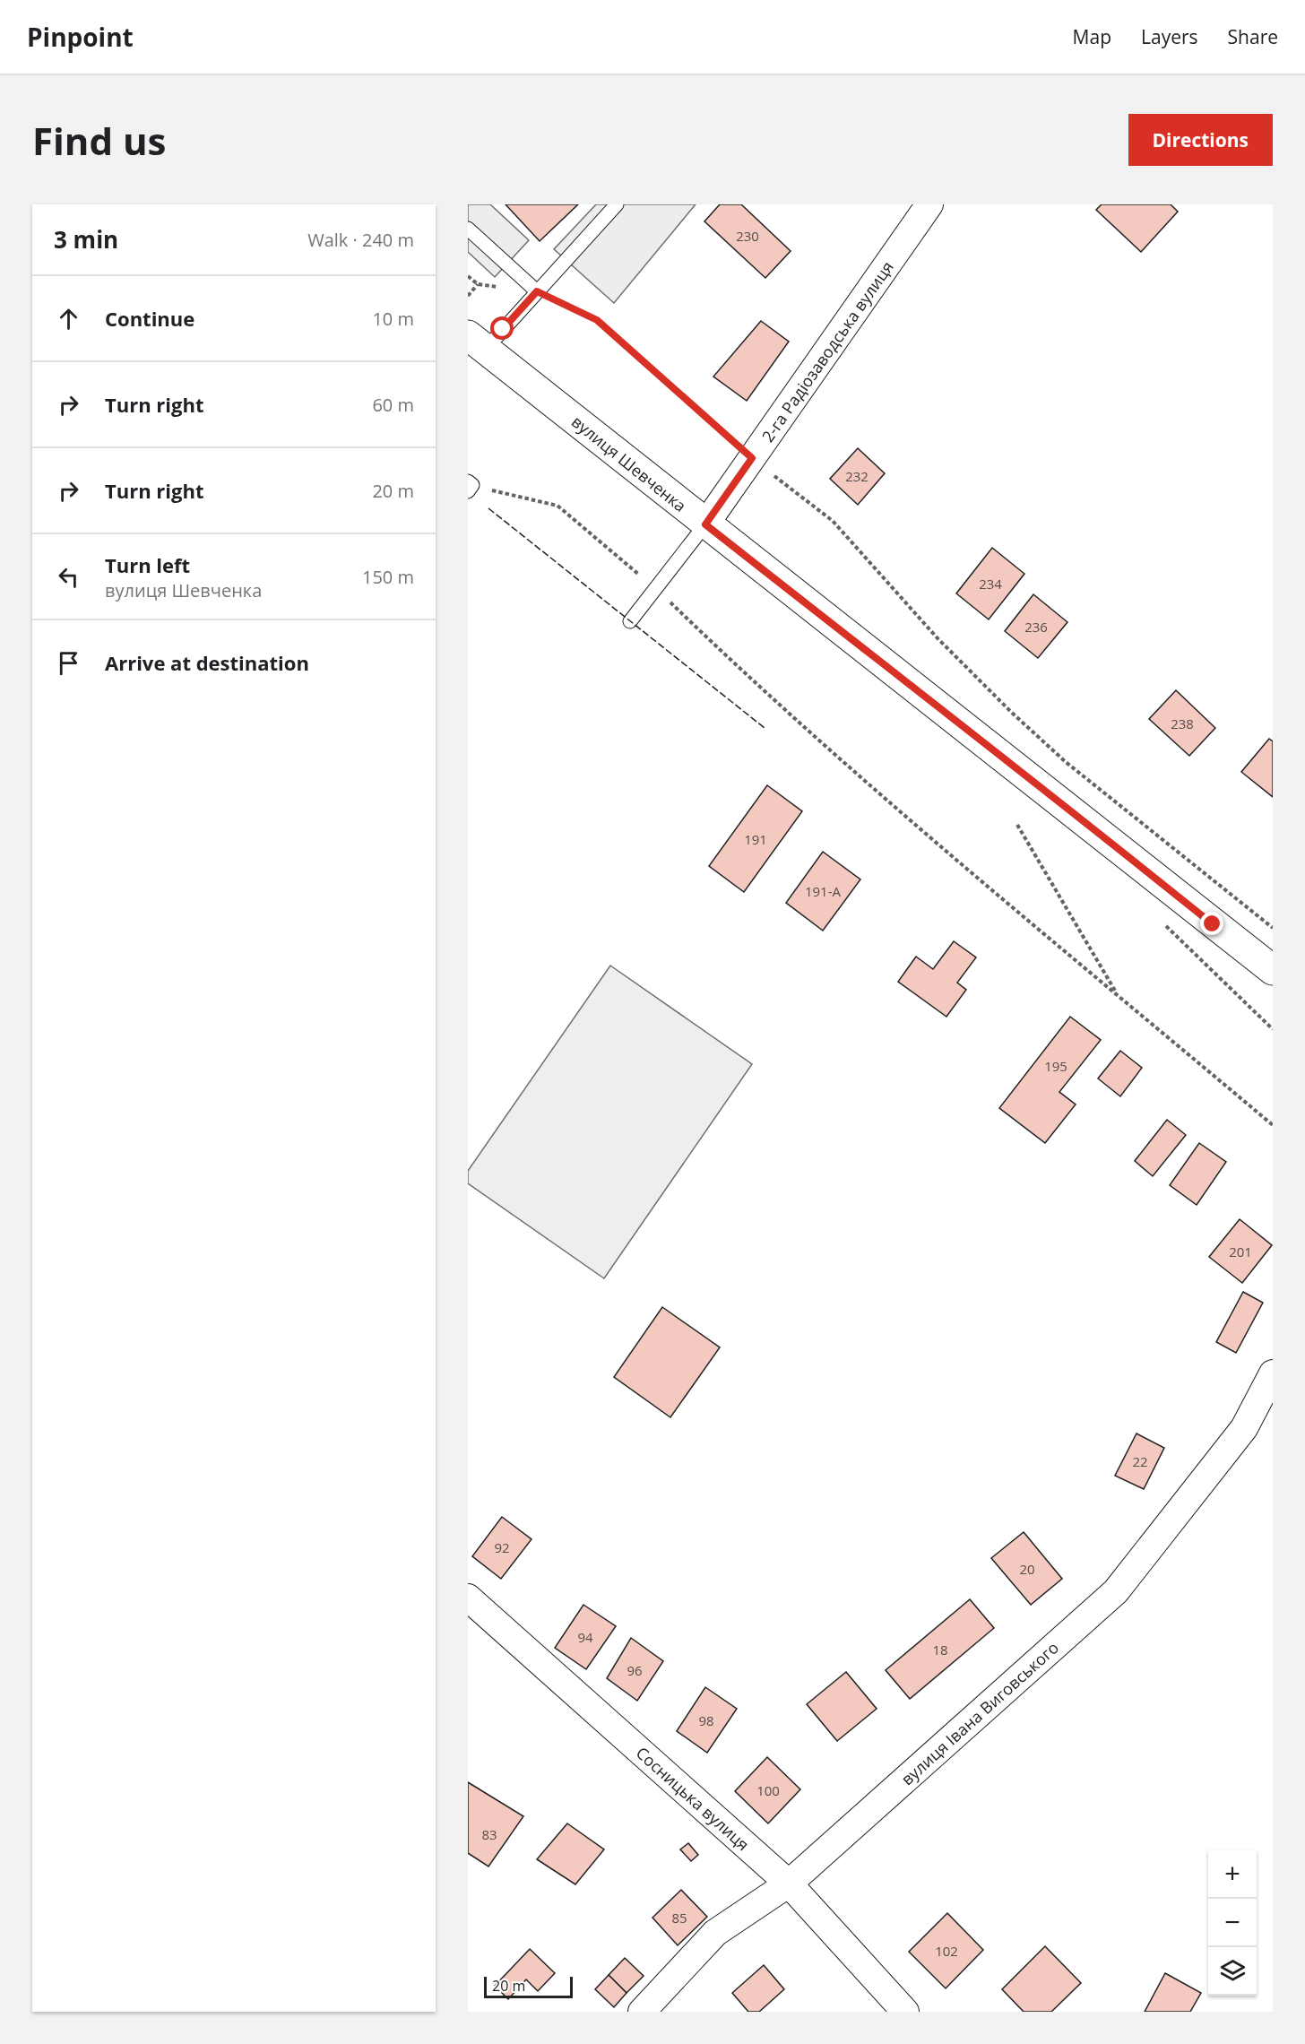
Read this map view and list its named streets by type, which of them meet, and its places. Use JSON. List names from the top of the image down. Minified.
{"streets":{"main road":["вулиця Шевченка"],"street":["2-га Радіозаводська вулиця","вулиця Івана Виговського","Сосницька вулиця"]},"crossings":[["2-га Радіозаводська вулиця","вулиця Шевченка"],["вулиця Івана Виговського","Сосницька вулиця"]],"house_numbers":["230","232","234","236","238","191","191-А","195","201","22","92","20","94","18","96","98","100","83","85","102"],"scale_bar":"20 m","page":{"header":"Pinpoint","nav":["Map","Layers","Share"],"buttons":"Directions","title":"Find us","heading":["3 min","Walk · 240 m"],"list":[["Continue","10 m"],["Turn right","60 m"],["Turn right","20 m"],["Turn left","вулиця Шевченка","150 m"],"Arrive at destination"],"map_buttons":["+","−"],"scale":"20 m"}}
